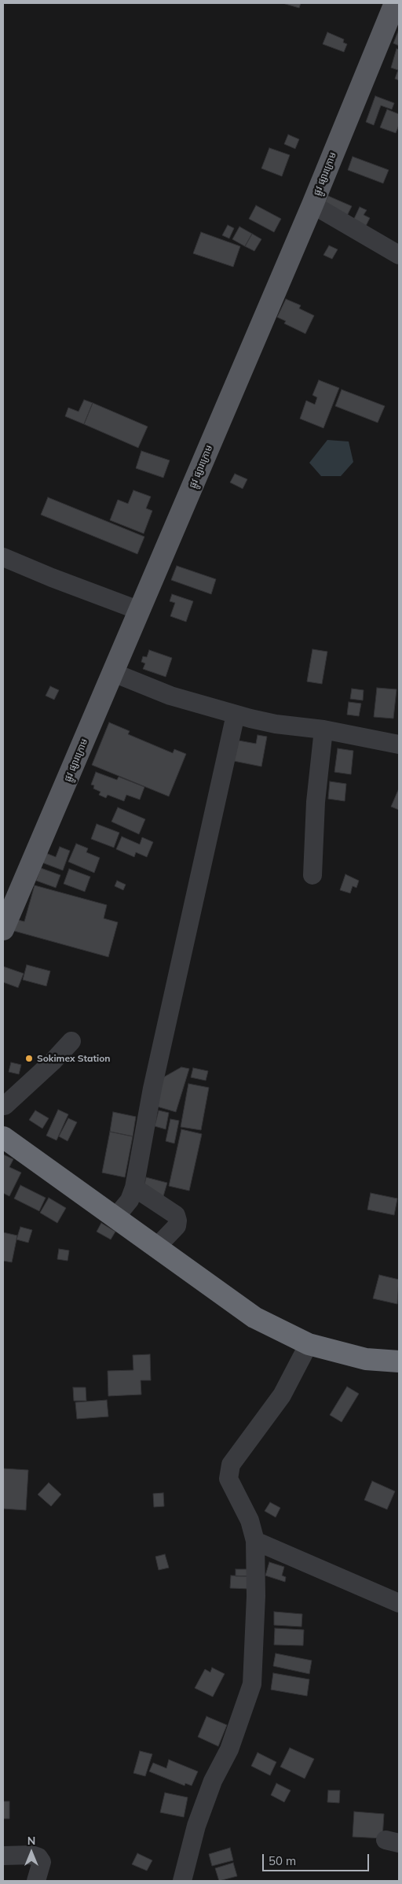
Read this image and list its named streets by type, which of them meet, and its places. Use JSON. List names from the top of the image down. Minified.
{"streets":{"main road":["ផ្លូវ ផ្សារក្រោម"]},"places":["Sokimex Station"],"scale_bar":"50 m","north":"top"}
